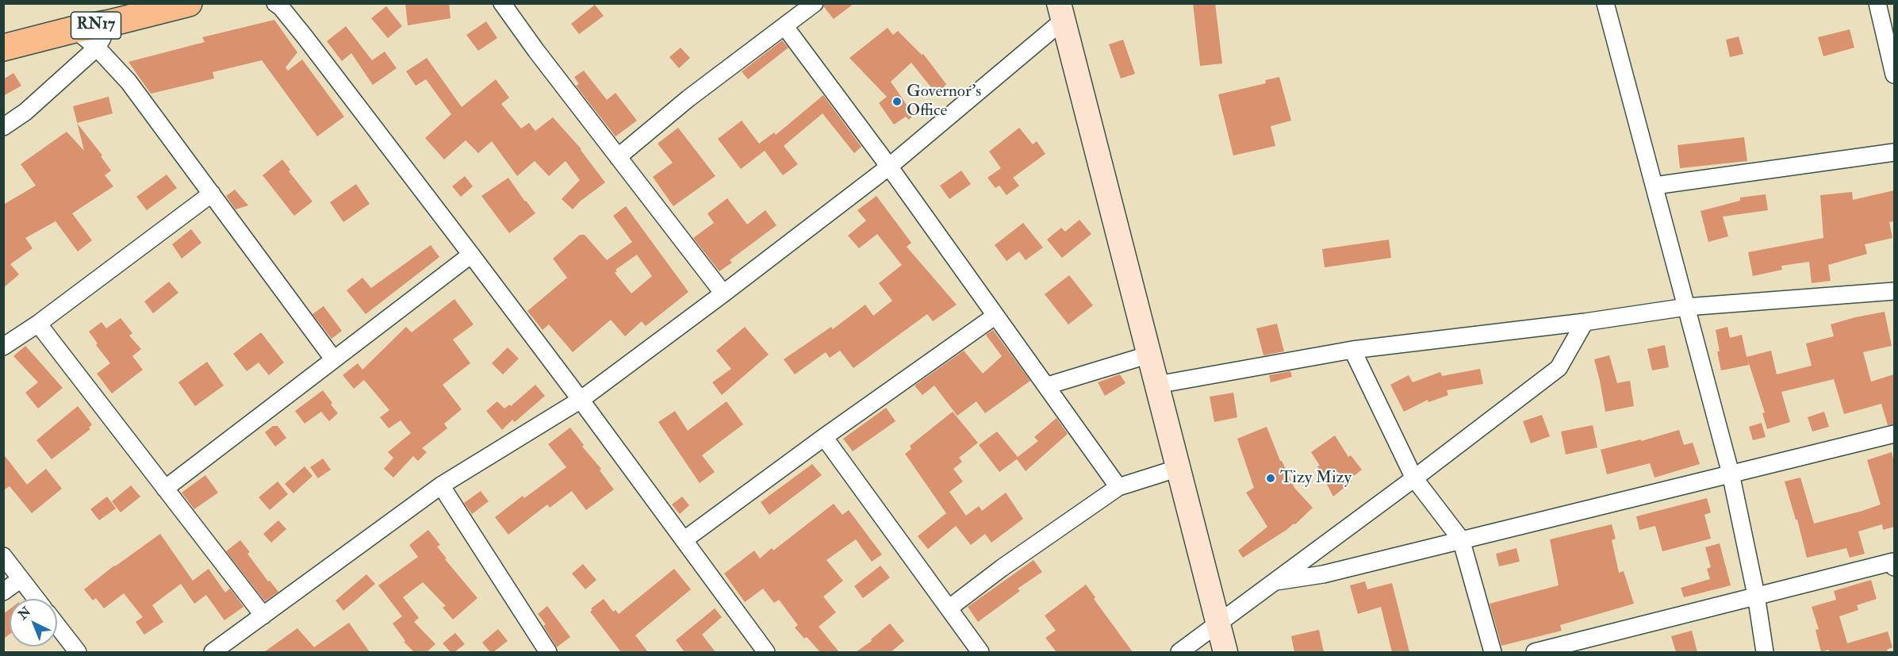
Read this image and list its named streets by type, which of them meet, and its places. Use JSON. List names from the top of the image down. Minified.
{"streets":{"main road":["RN17"]},"places":["Governor's Office","Tizy Mizy"],"north":"top left"}
